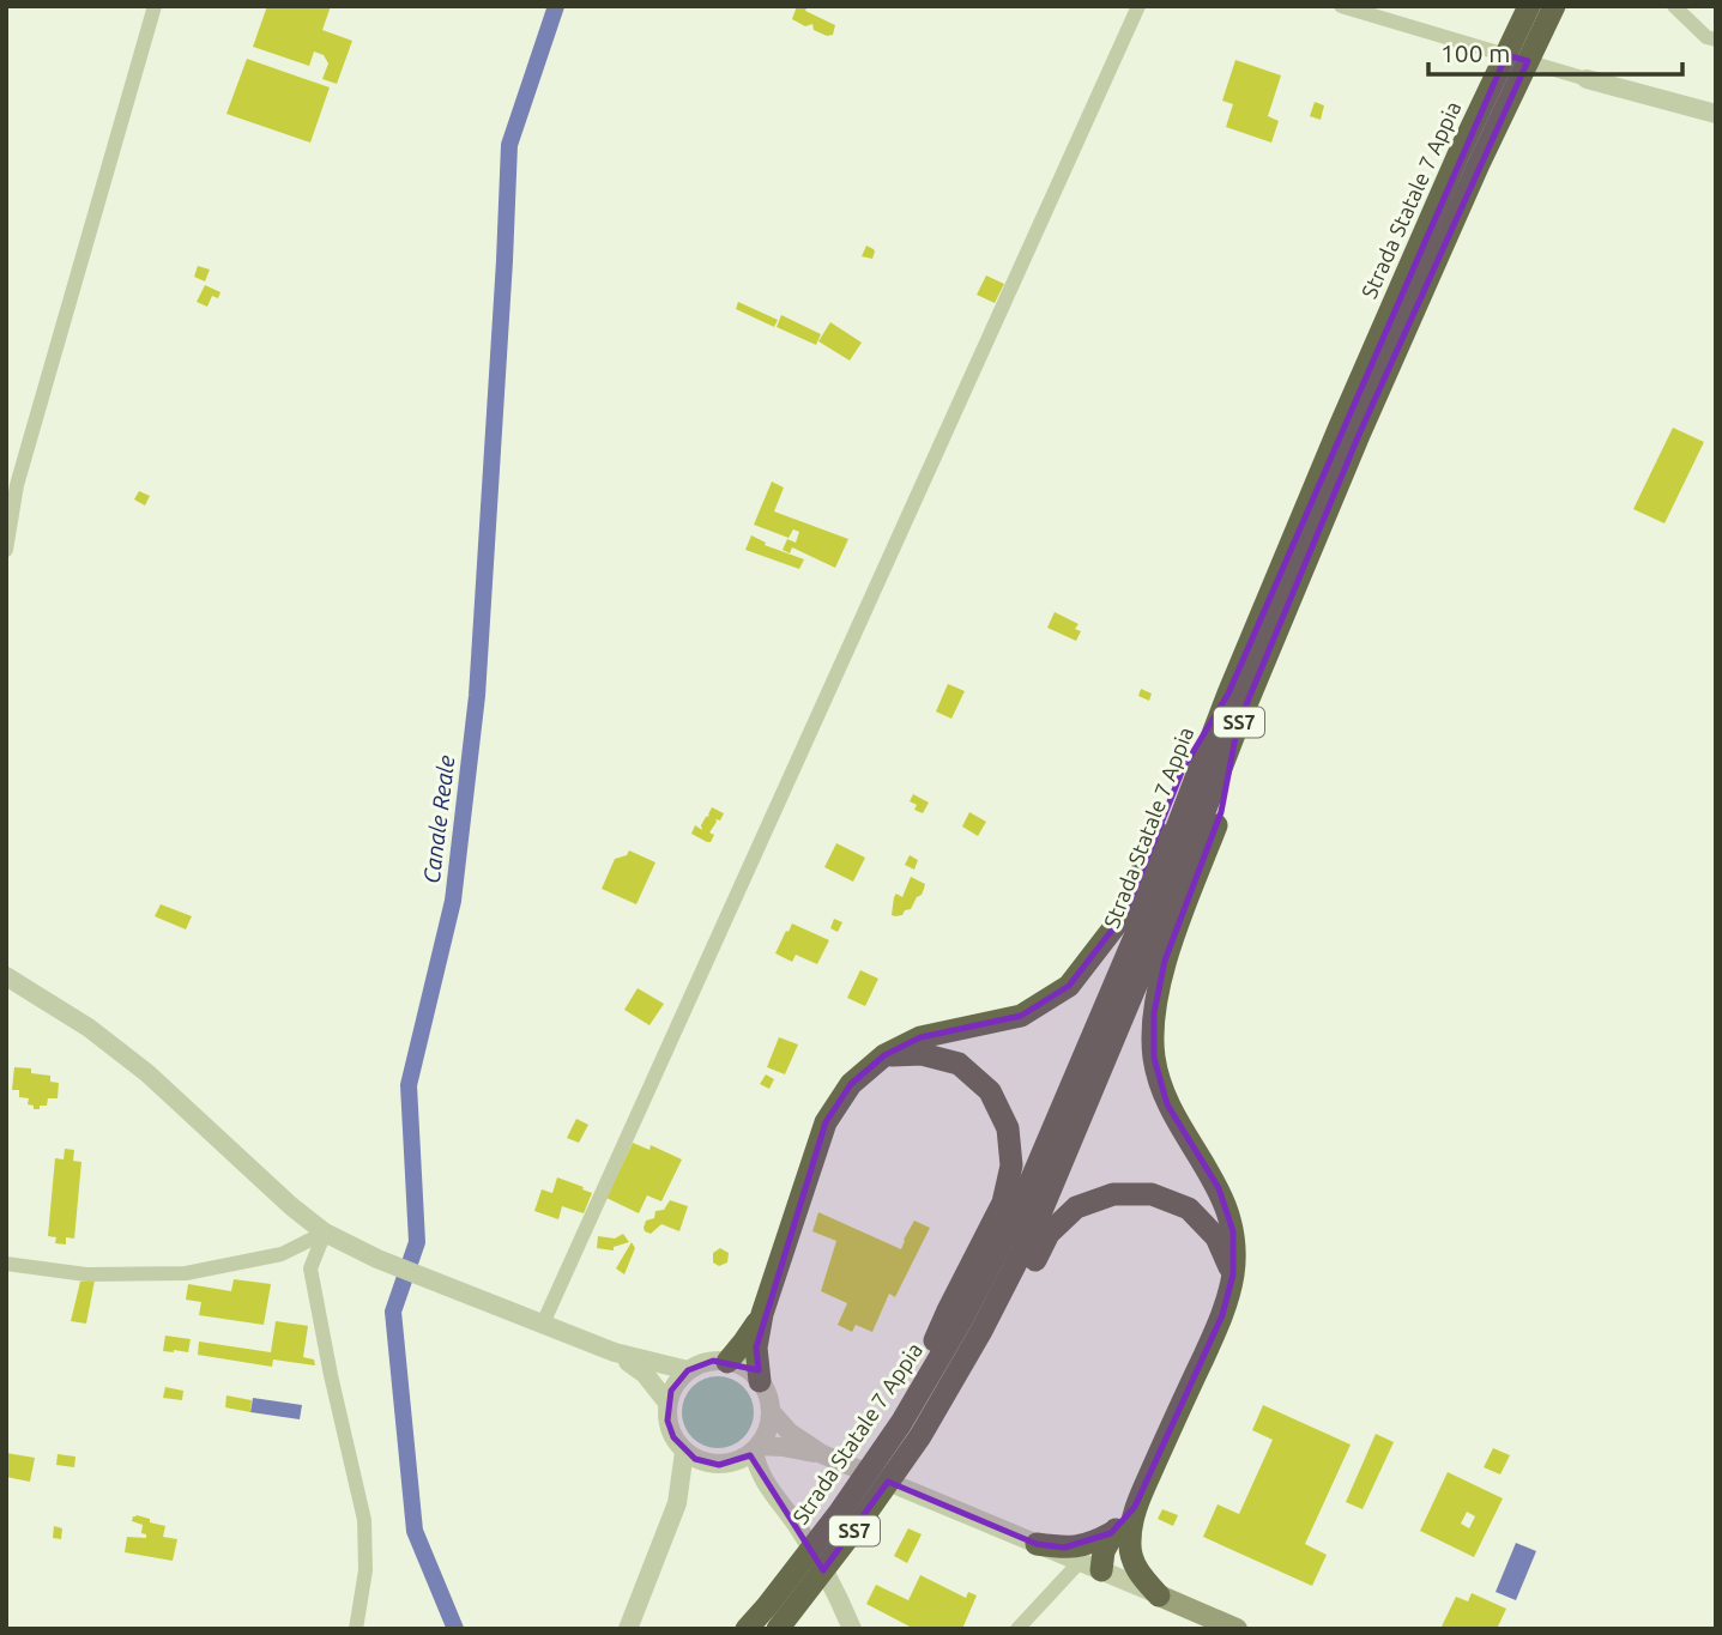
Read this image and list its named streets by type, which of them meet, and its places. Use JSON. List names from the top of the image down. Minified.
{"streets":{"highway":["Strada Statale 7 Appia","SS7"]},"water":["Canale Reale"],"scale_bar":"100 m"}
